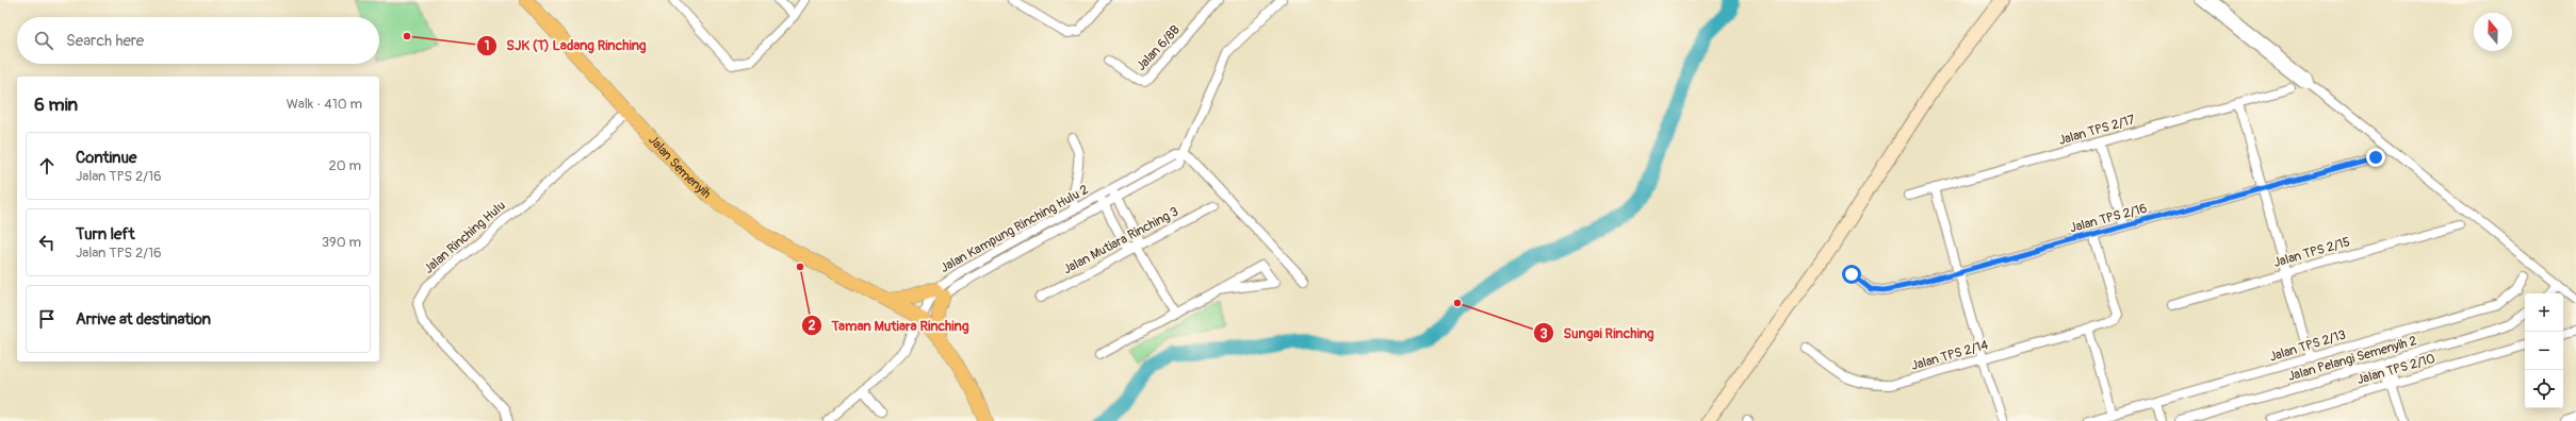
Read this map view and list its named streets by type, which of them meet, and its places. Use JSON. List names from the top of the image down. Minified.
{"streets":{"main road":["Jalan Semenyih"],"street":["Jalan 6/8B","Jalan TPS 2/17","Jalan TPS 2/16","Jalan Kampung Rinching Hulu 2","Jalan Rinching Hulu","Jalan Mutiara Rinching 3","Jalan TPS 2/15","Jalan TPS 2/13","Jalan TPS 2/14","Jalan Pelangi Semenyih 2","Jalan TPS 2/10"]},"crossings":[["Jalan Semenyih","Jalan Kampung Rinching Hulu 2"],["Jalan Semenyih","Jalan Rinching Hulu"],["Jalan TPS 2/16","Jalan TPS 2/14"]],"places":["SJK (T) Ladang Rinching","Taman Mutiara Rinching","Sungai Rinching"],"north":"top","page":{"search":"Search here","heading":["6 min","Walk · 410 m"],"list":[["Continue","Jalan TPS 2/16","20 m"],["Turn left","Jalan TPS 2/16","390 m"],"Arrive at destination"],"map_buttons":["+","−"]}}
